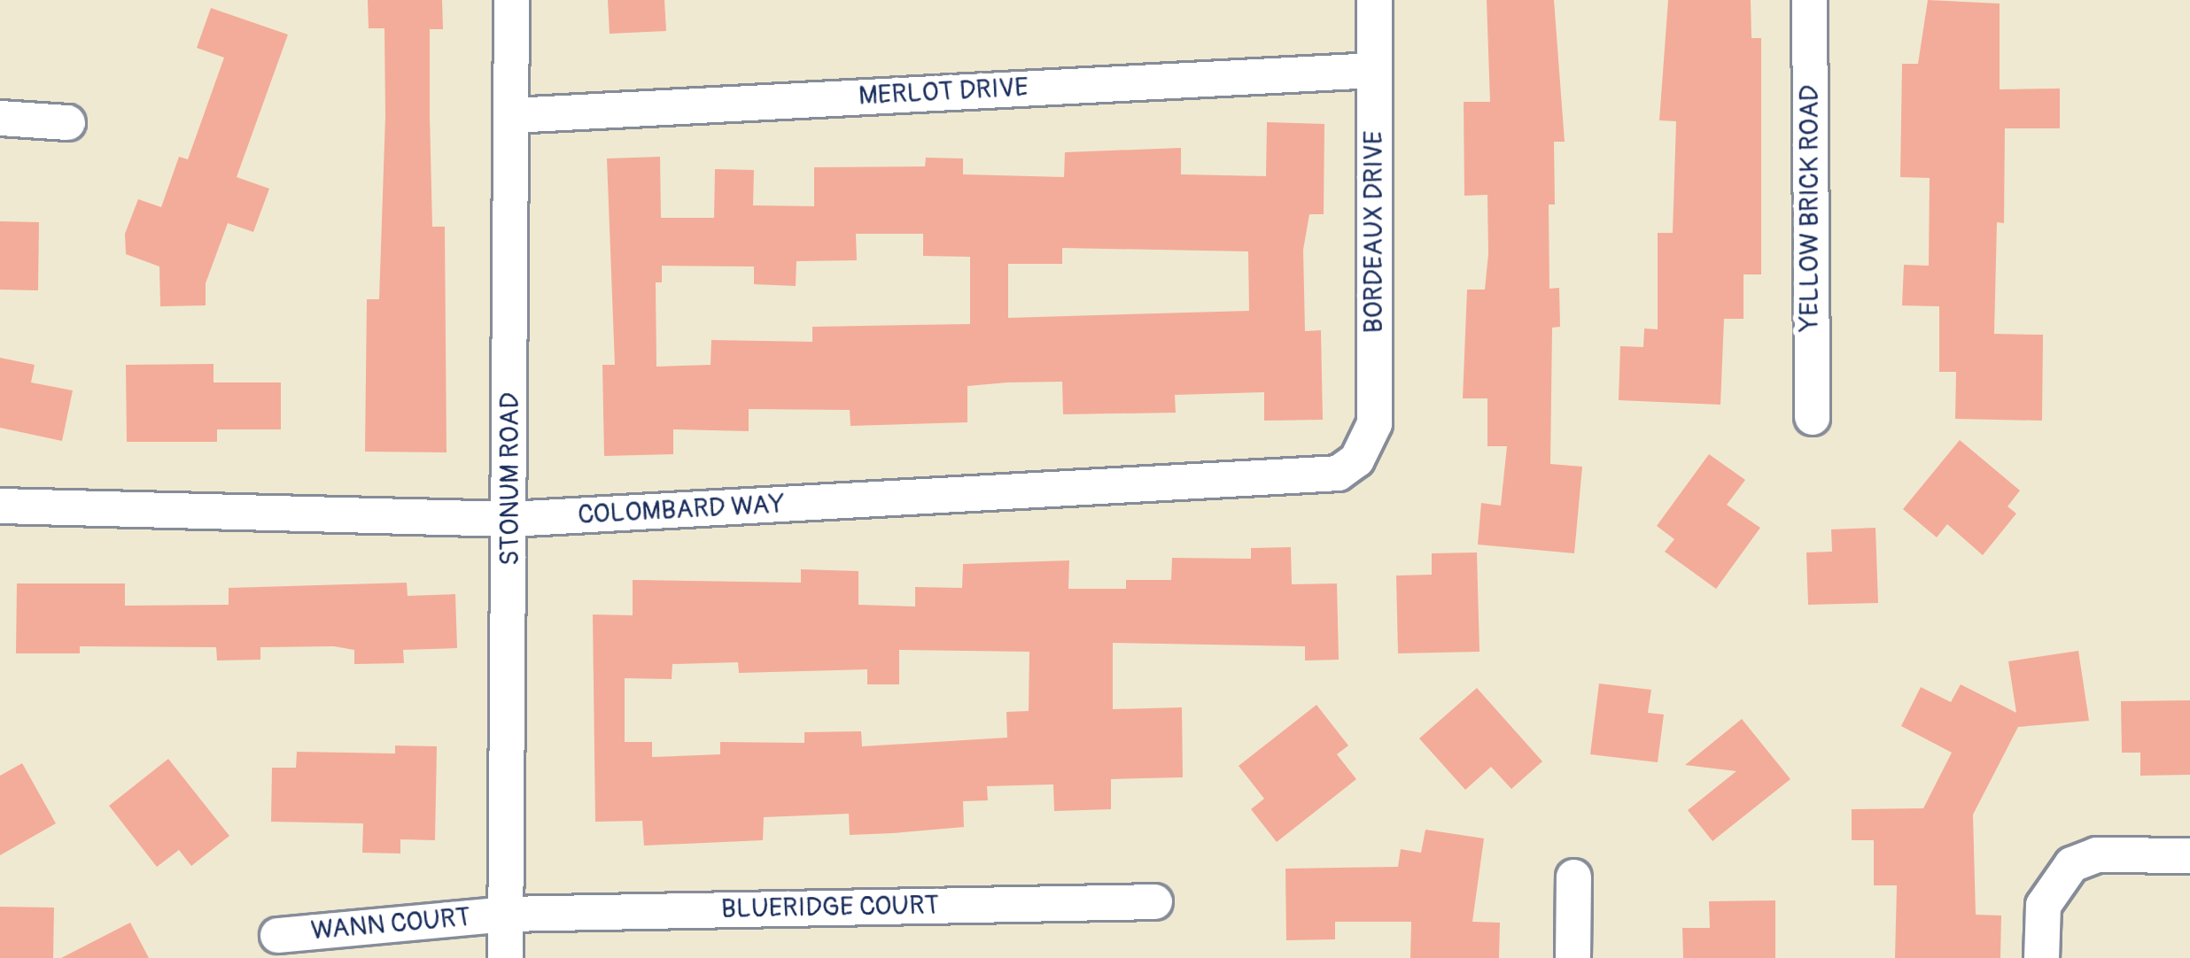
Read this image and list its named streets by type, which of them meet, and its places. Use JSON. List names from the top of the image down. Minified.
{"streets":{"street":["MERLOT DRIVE","YELLOW BRICK ROAD","BORDEAUX DRIVE","STONUM ROAD","COLOMBARD WAY","BLUERIDGE COURT","WANN COURT"]},"crossings":[["MERLOT DRIVE","BORDEAUX DRIVE"],["MERLOT DRIVE","STONUM ROAD"],["BORDEAUX DRIVE","COLOMBARD WAY"],["STONUM ROAD","COLOMBARD WAY"],["STONUM ROAD","BLUERIDGE COURT"],["STONUM ROAD","WANN COURT"],["BLUERIDGE COURT","WANN COURT"]]}
